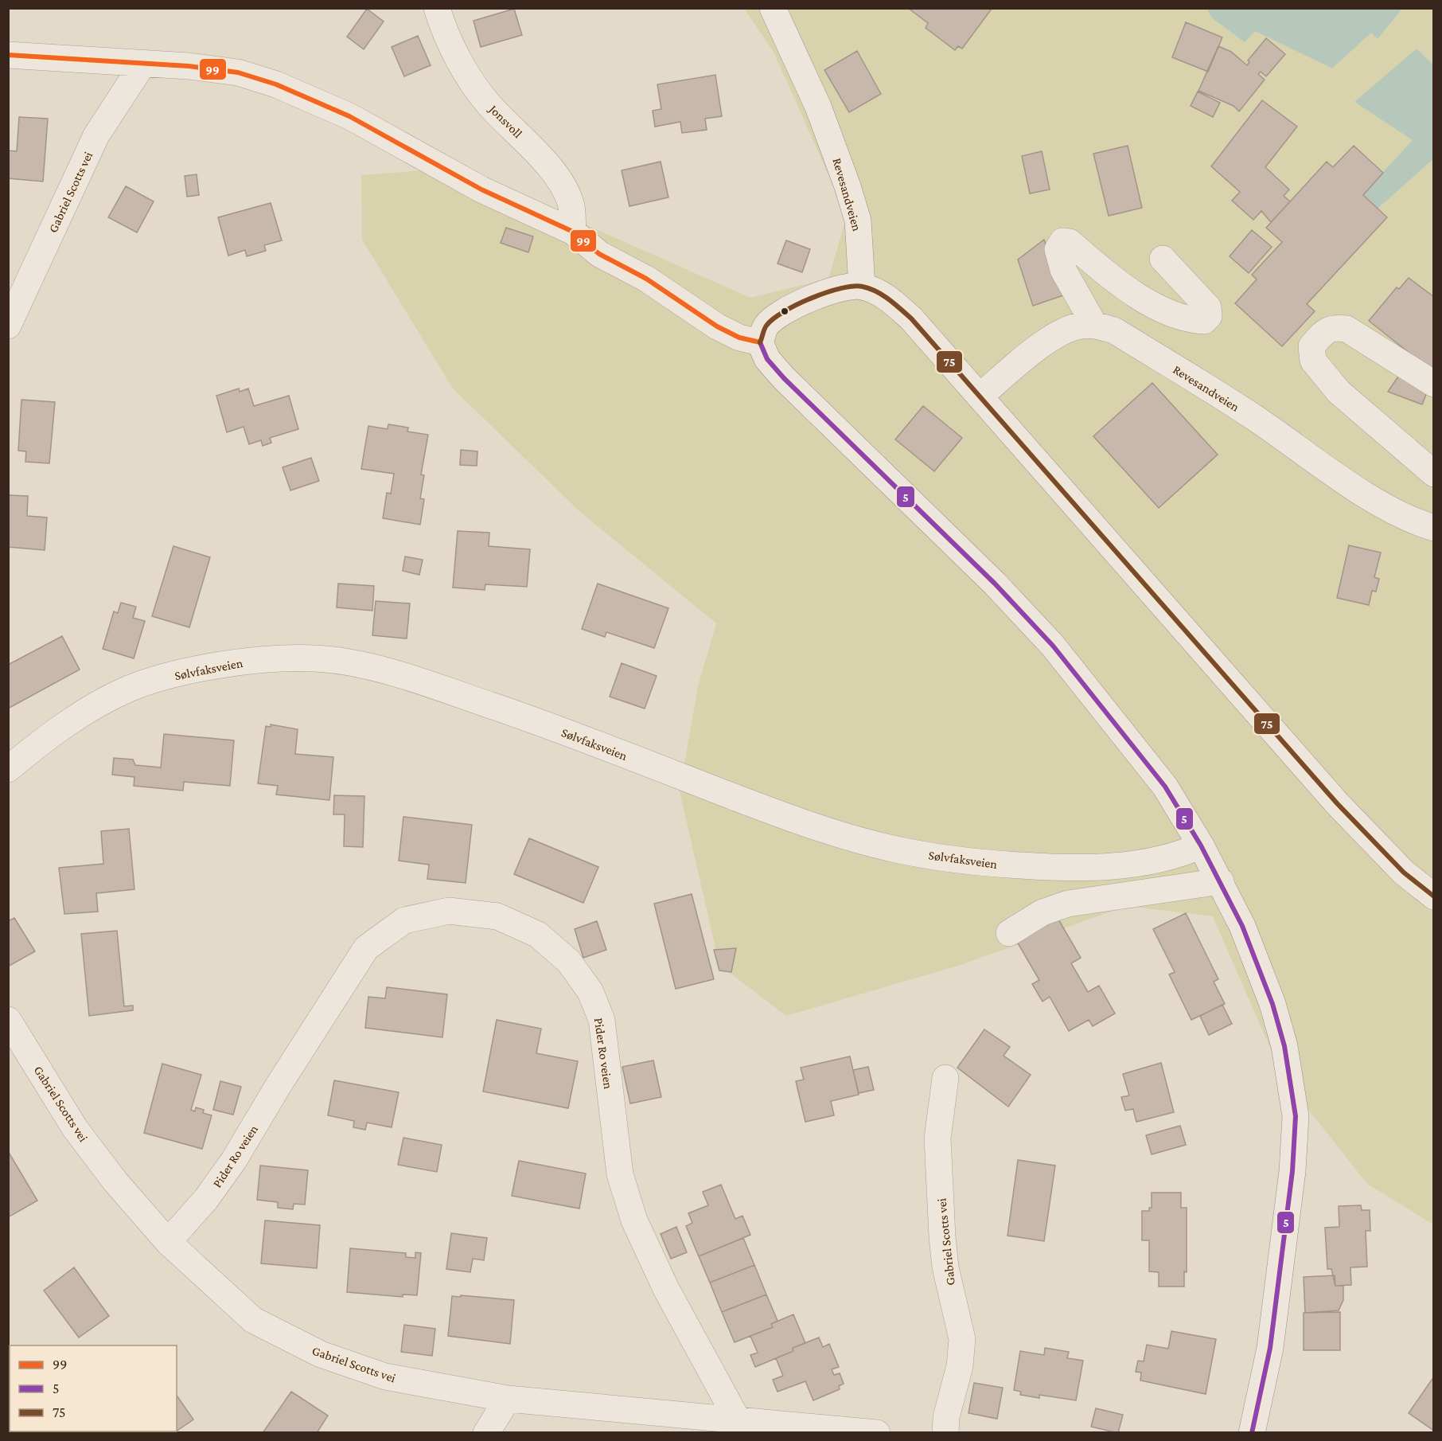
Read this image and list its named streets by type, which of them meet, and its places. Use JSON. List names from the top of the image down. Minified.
{"streets":{"street":["Jonsvoll","Gabriel Scotts vei","Revesandveien","Sølvfaksveien","Pider Ro veien"]},"crossings":[["Gabriel Scotts vei","Pider Ro veien"]],"lines":["transit line 99","transit line 75","transit line 5"],"legend":["99","5","75"]}
